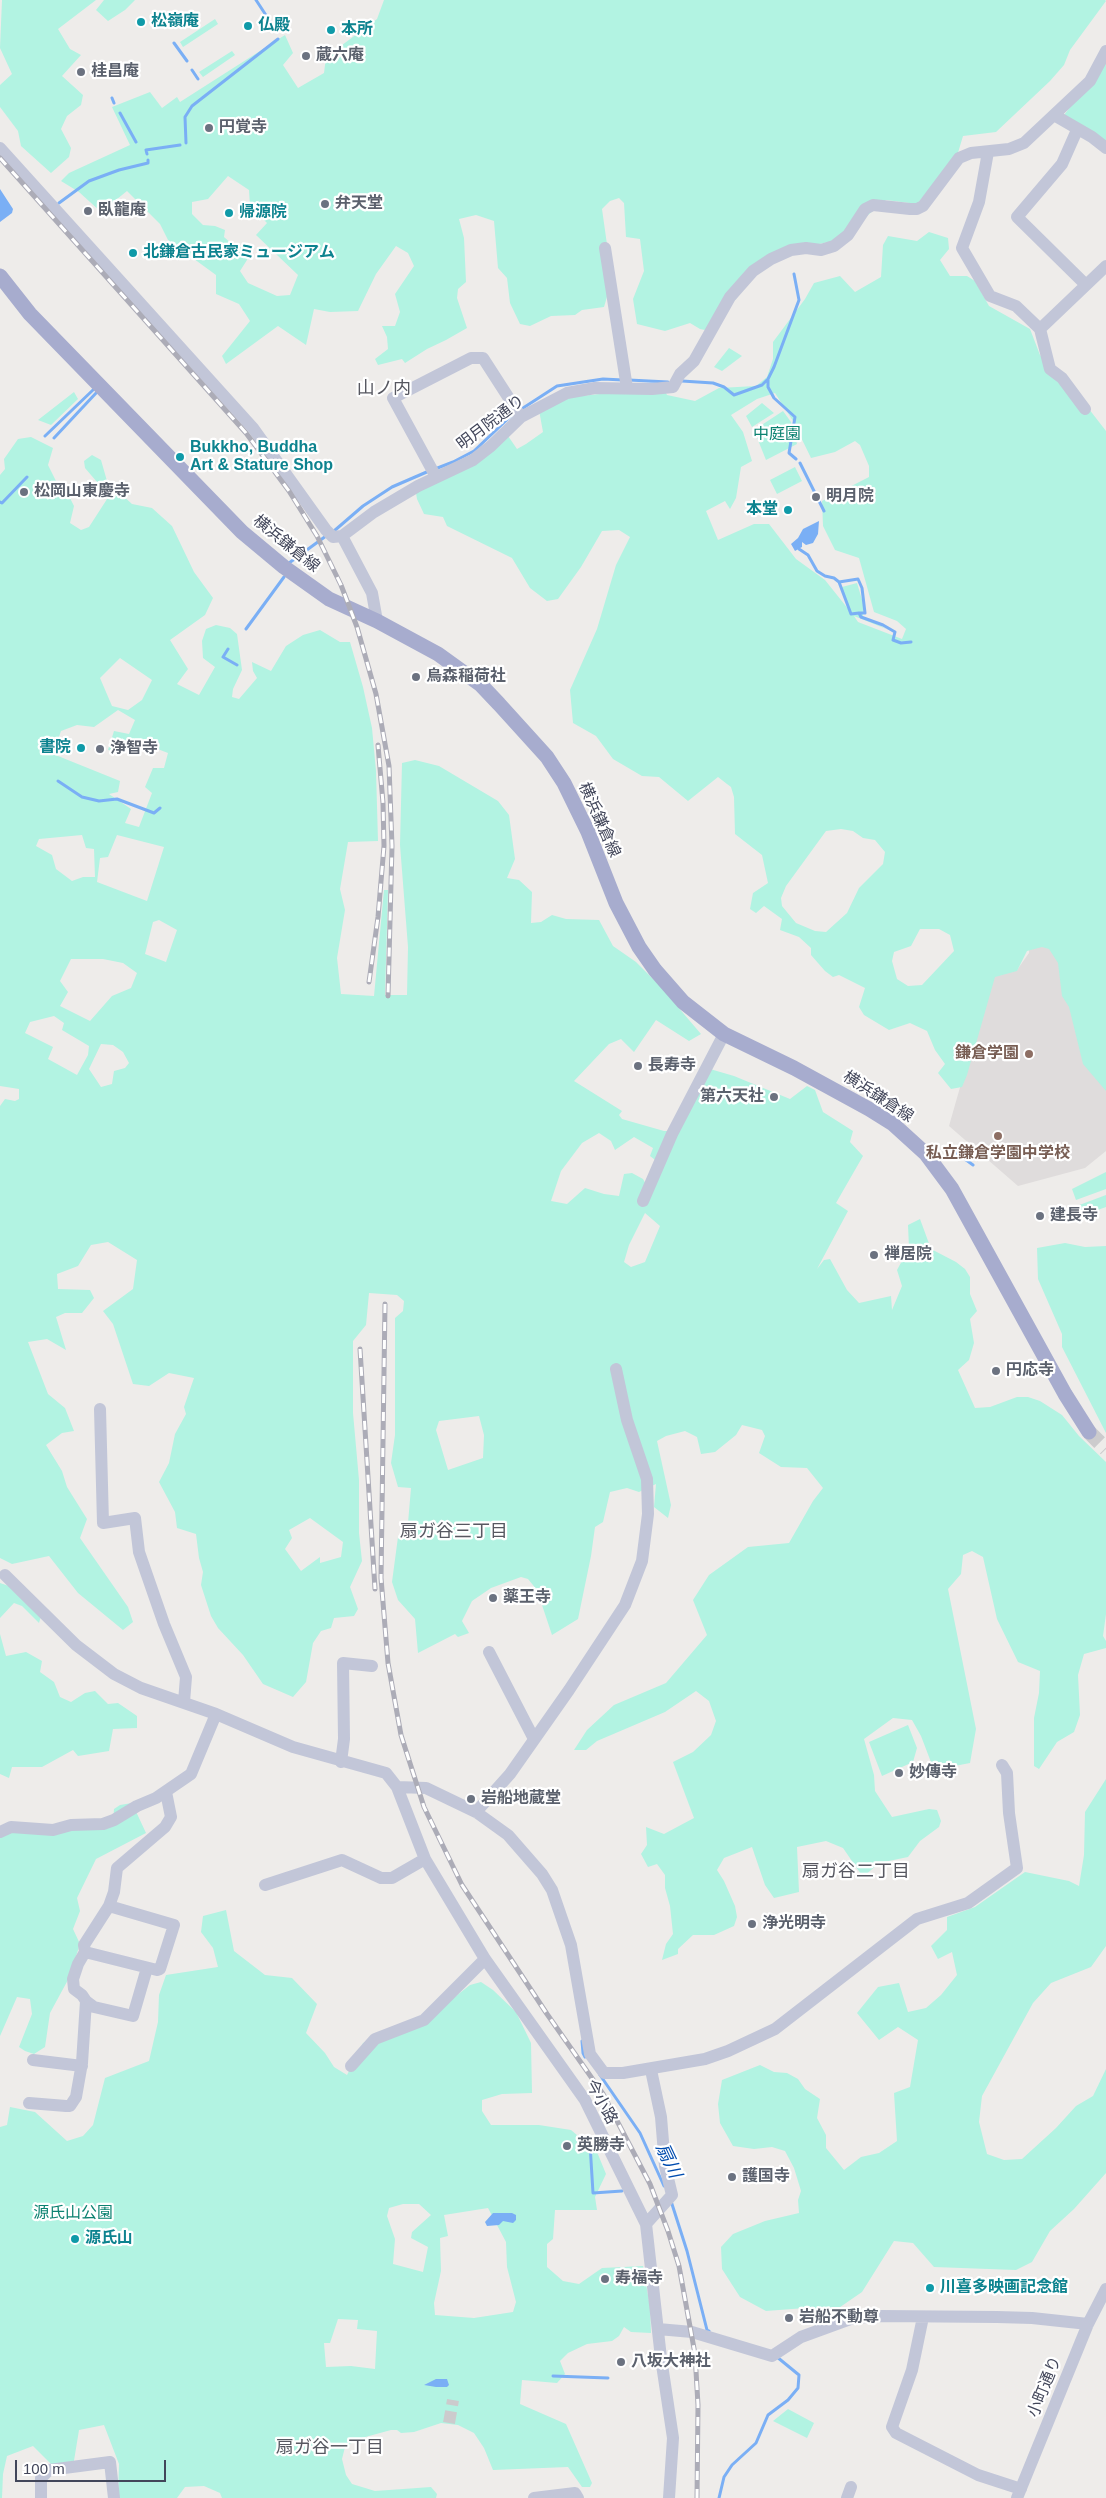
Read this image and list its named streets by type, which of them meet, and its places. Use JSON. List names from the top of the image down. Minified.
{"streets":{"main road":["横浜鎌倉線"],"street":["明月院通り","今小路","小町通り"]},"districts":["山ノ内","扇ガ谷三丁目","扇ガ谷二丁目","扇ガ谷一丁目"],"water":["扇川"],"parks":["中庭園","源氏山公園"],"places":["松嶺庵","仏殿","本所","蔵六庵","桂昌庵","円覚寺","弁天堂","臥龍庵","帰源院","北鎌倉古民家ミュージアム","Bukkho, Buddha Art & Stature Shop","松岡山東慶寺","明月院","本堂","烏森稲荷社","書院","浄智寺","鎌倉学園","長寿寺","第六天社","私立鎌倉学園中学校","建長寺","禅居院","円応寺","薬王寺","妙傳寺","岩船地蔵堂","浄光明寺","英勝寺","護国寺","源氏山","寿福寺","川喜多映画記念館","岩船不動尊","八坂大神社"],"scale_bar":"100 m"}
